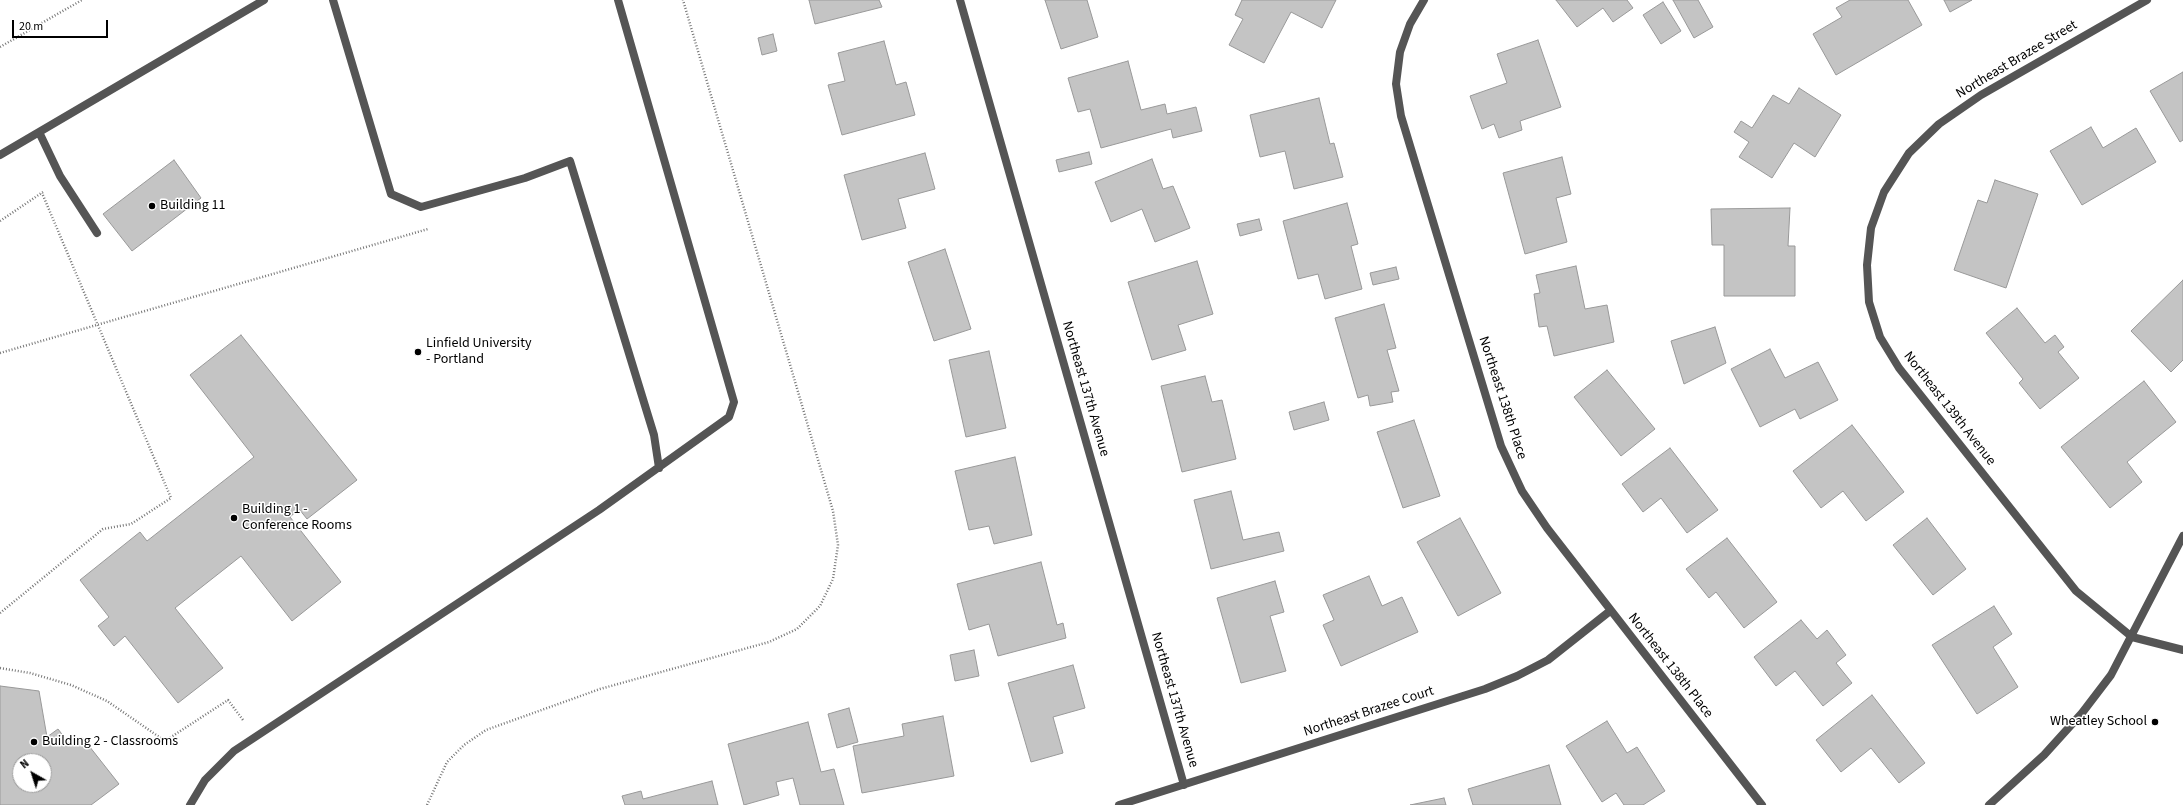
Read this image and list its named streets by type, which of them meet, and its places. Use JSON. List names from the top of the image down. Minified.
{"streets":{"street":["Northeast Brazee Street","Northeast 137th Avenue","Northeast 138th Place","Northeast 139th Avenue","Northeast Brazee Court"]},"crossings":[["Northeast Brazee Street","Northeast 139th Avenue"],["Northeast 137th Avenue","Northeast Brazee Court"],["Northeast 138th Place","Northeast Brazee Court"]],"places":["Building 11","Linfield University - Portland","Building 1 - Conference Rooms","Wheatley School","Building 2 - Classrooms"],"scale_bar":"20 m","north":"top left"}
